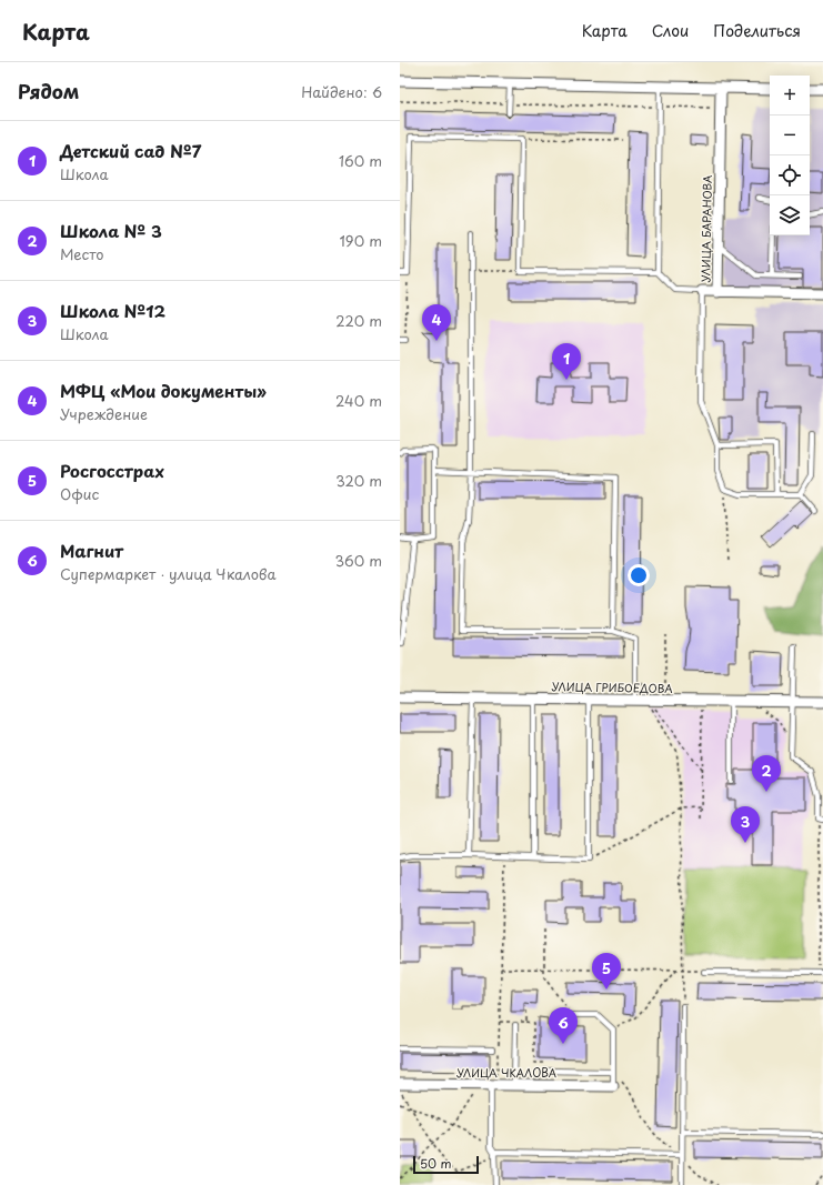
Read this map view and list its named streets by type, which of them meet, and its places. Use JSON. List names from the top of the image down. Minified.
{"streets":{"street":["УЛИЦА БАРАНОВА","УЛИЦА ГРИБОЕДОВА","УЛИЦА ЧКАЛОВА"]},"scale_bar":"50 m","page":{"header":"Карта","nav":["Карта","Слои","Поделиться"],"heading":["Рядом","Найдено: 6"],"map_buttons":["+","−"],"list":[{"mark":"1","name":"Детский сад №7","note":"Школа","value":"160 m"},{"mark":"2","name":"Школа № 3","note":"Место","value":"190 m"},{"mark":"3","name":"Школа №12","note":"Школа","value":"220 m"},{"mark":"4","name":"МФЦ «Мои документы»","note":"Учреждение","value":"240 m"},{"mark":"5","name":"Росгосстрах","note":"Офис","value":"320 m"},{"mark":"6","name":"Магнит","note":"Супермаркет · улица Чкалова","value":"360 m"}],"pins":["4","1","2","3","5","6"],"scale":"50 m"}}
